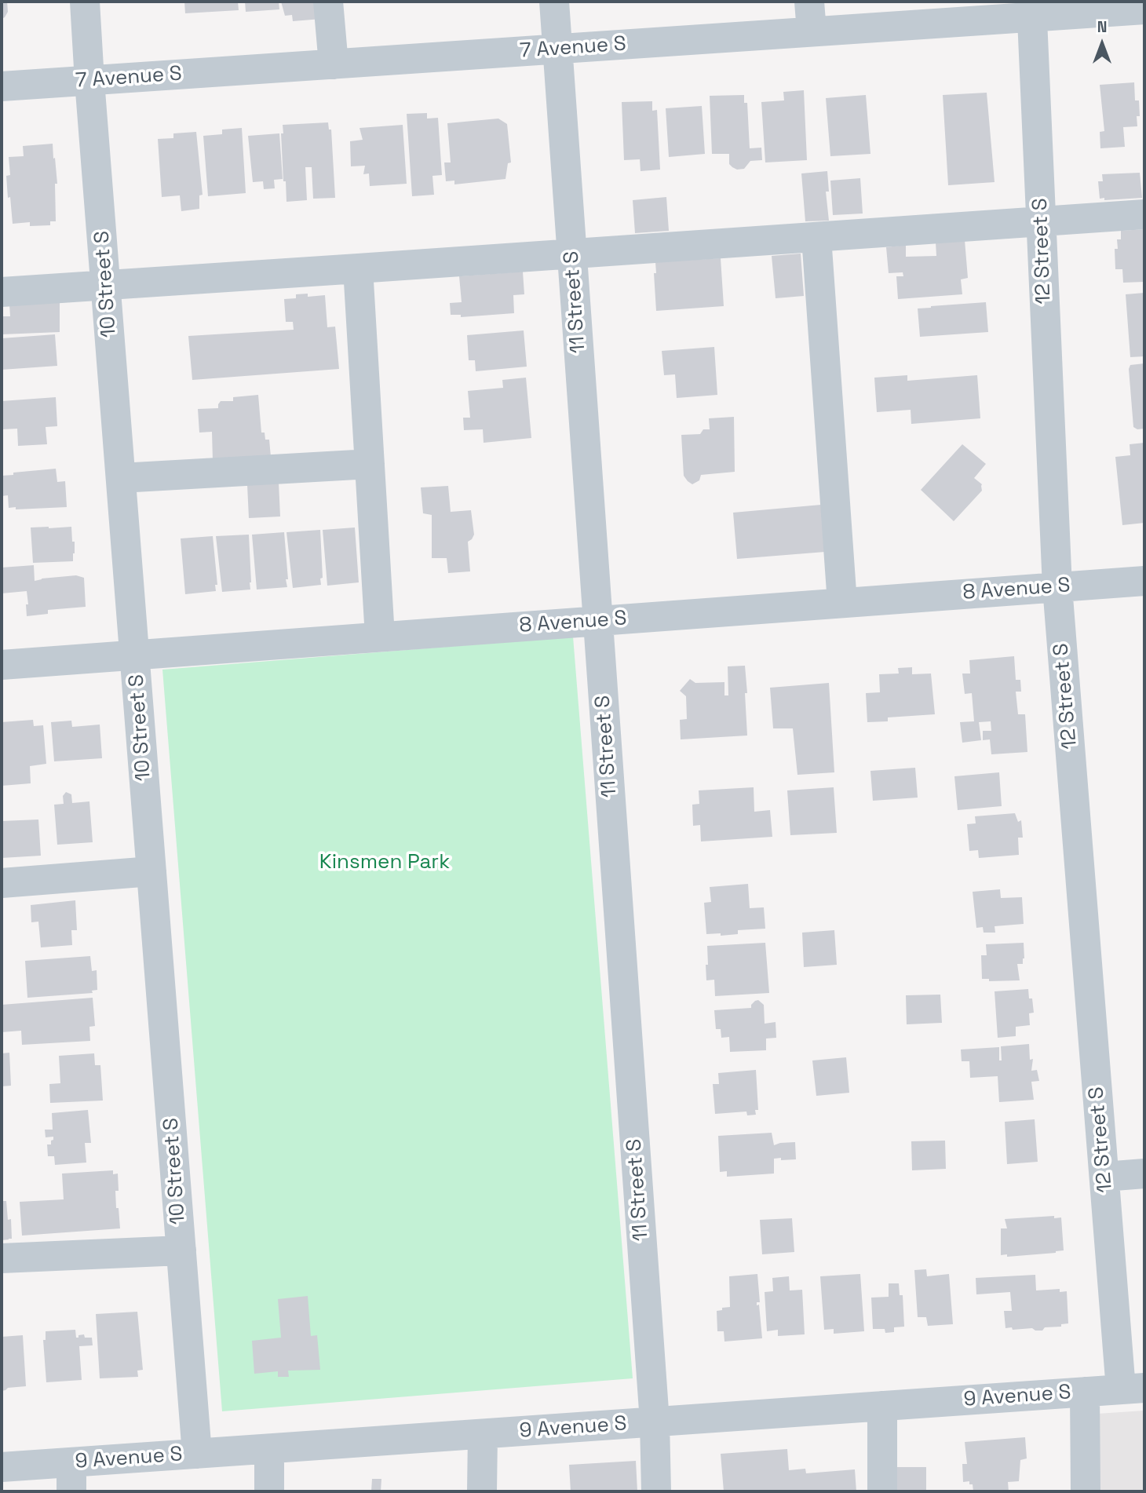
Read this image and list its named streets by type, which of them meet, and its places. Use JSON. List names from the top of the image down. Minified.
{"streets":{"street":["7 Avenue S","12 Street S","10 Street S","11 Street S","8 Avenue S","9 Avenue S"]},"crossings":[["7 Avenue S","12 Street S"],["7 Avenue S","10 Street S"],["7 Avenue S","11 Street S"],["12 Street S","8 Avenue S"],["12 Street S","9 Avenue S"],["10 Street S","8 Avenue S"],["10 Street S","9 Avenue S"],["11 Street S","8 Avenue S"],["11 Street S","9 Avenue S"]],"parks":["Kinsmen Park"],"north":"top"}
